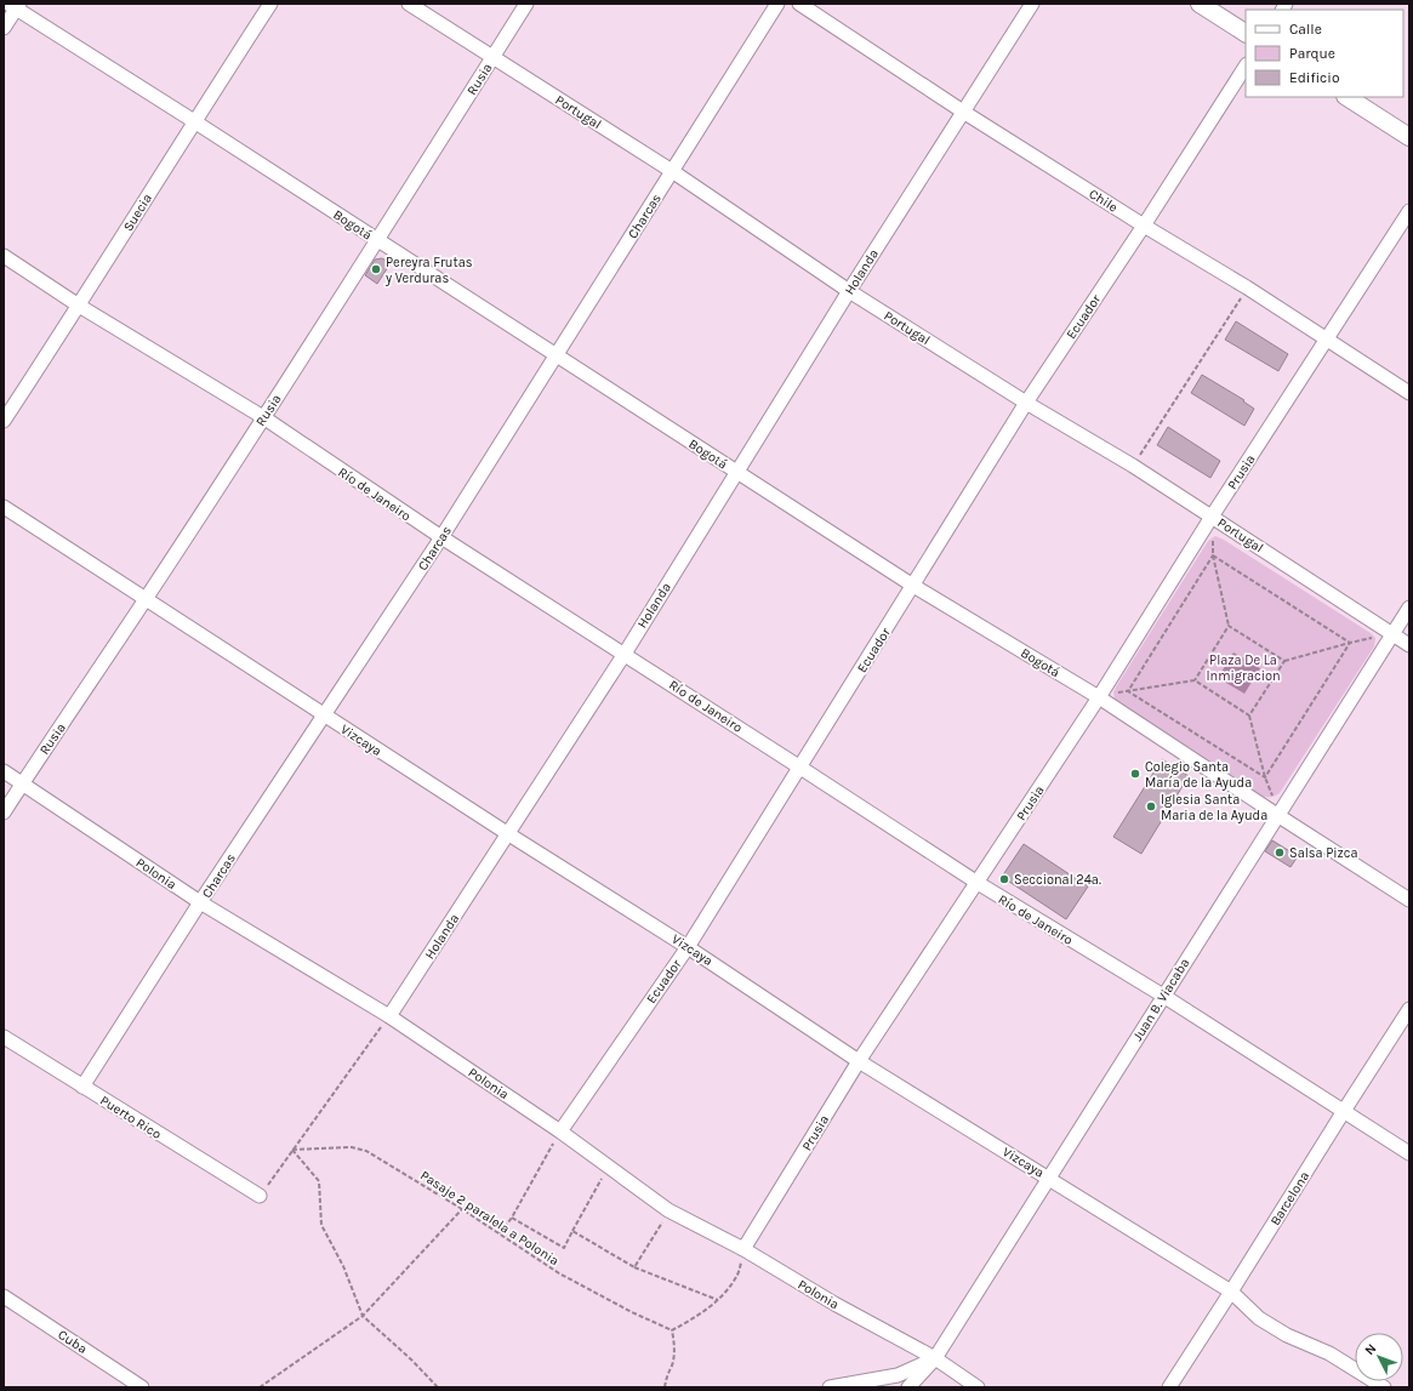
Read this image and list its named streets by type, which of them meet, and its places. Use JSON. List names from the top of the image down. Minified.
{"streets":{"street":["Rusia","Portugal","Chile","Suecia","Charcas","Bogotá","Holanda","Ecuador","Prusia","Río de Janeiro","Vizcaya","Polonia","Juan B. Viacaba","Puerto Rico","Barcelona","Cuba"],"path":["Pasaje 2 paralela a Polonia"]},"crossings":[["Rusia","Portugal"],["Rusia","Bogotá"],["Rusia","Río de Janeiro"],["Rusia","Vizcaya"],["Rusia","Polonia"],["Portugal","Charcas"],["Portugal","Holanda"],["Portugal","Ecuador"],["Portugal","Prusia"],["Portugal","Juan B. Viacaba"],["Chile","Holanda"],["Chile","Ecuador"],["Chile","Prusia"],["Suecia","Bogotá"],["Suecia","Río de Janeiro"],["Charcas","Bogotá"],["Charcas","Río de Janeiro"],["Charcas","Vizcaya"],["Charcas","Polonia"],["Charcas","Puerto Rico"],["Bogotá","Holanda"],["Bogotá","Ecuador"],["Bogotá","Prusia"],["Bogotá","Juan B. Viacaba"],["Holanda","Río de Janeiro"],["Holanda","Vizcaya"],["Holanda","Polonia"],["Ecuador","Río de Janeiro"],["Ecuador","Vizcaya"],["Ecuador","Polonia"],["Prusia","Río de Janeiro"],["Prusia","Vizcaya"],["Prusia","Polonia"],["Río de Janeiro","Juan B. Viacaba"],["Río de Janeiro","Barcelona"],["Vizcaya","Juan B. Viacaba"],["Vizcaya","Barcelona"],["Polonia","Juan B. Viacaba"]],"parks":["Plaza De La Inmigracion"],"places":["Pereyra Frutas y Verduras","Colegio Santa María de la Ayuda","Iglesia Santa Maria de la Ayuda","Salsa Pizca","Seccional 24a."],"legend":["Calle","Parque","Edificio"],"north":"top left"}
